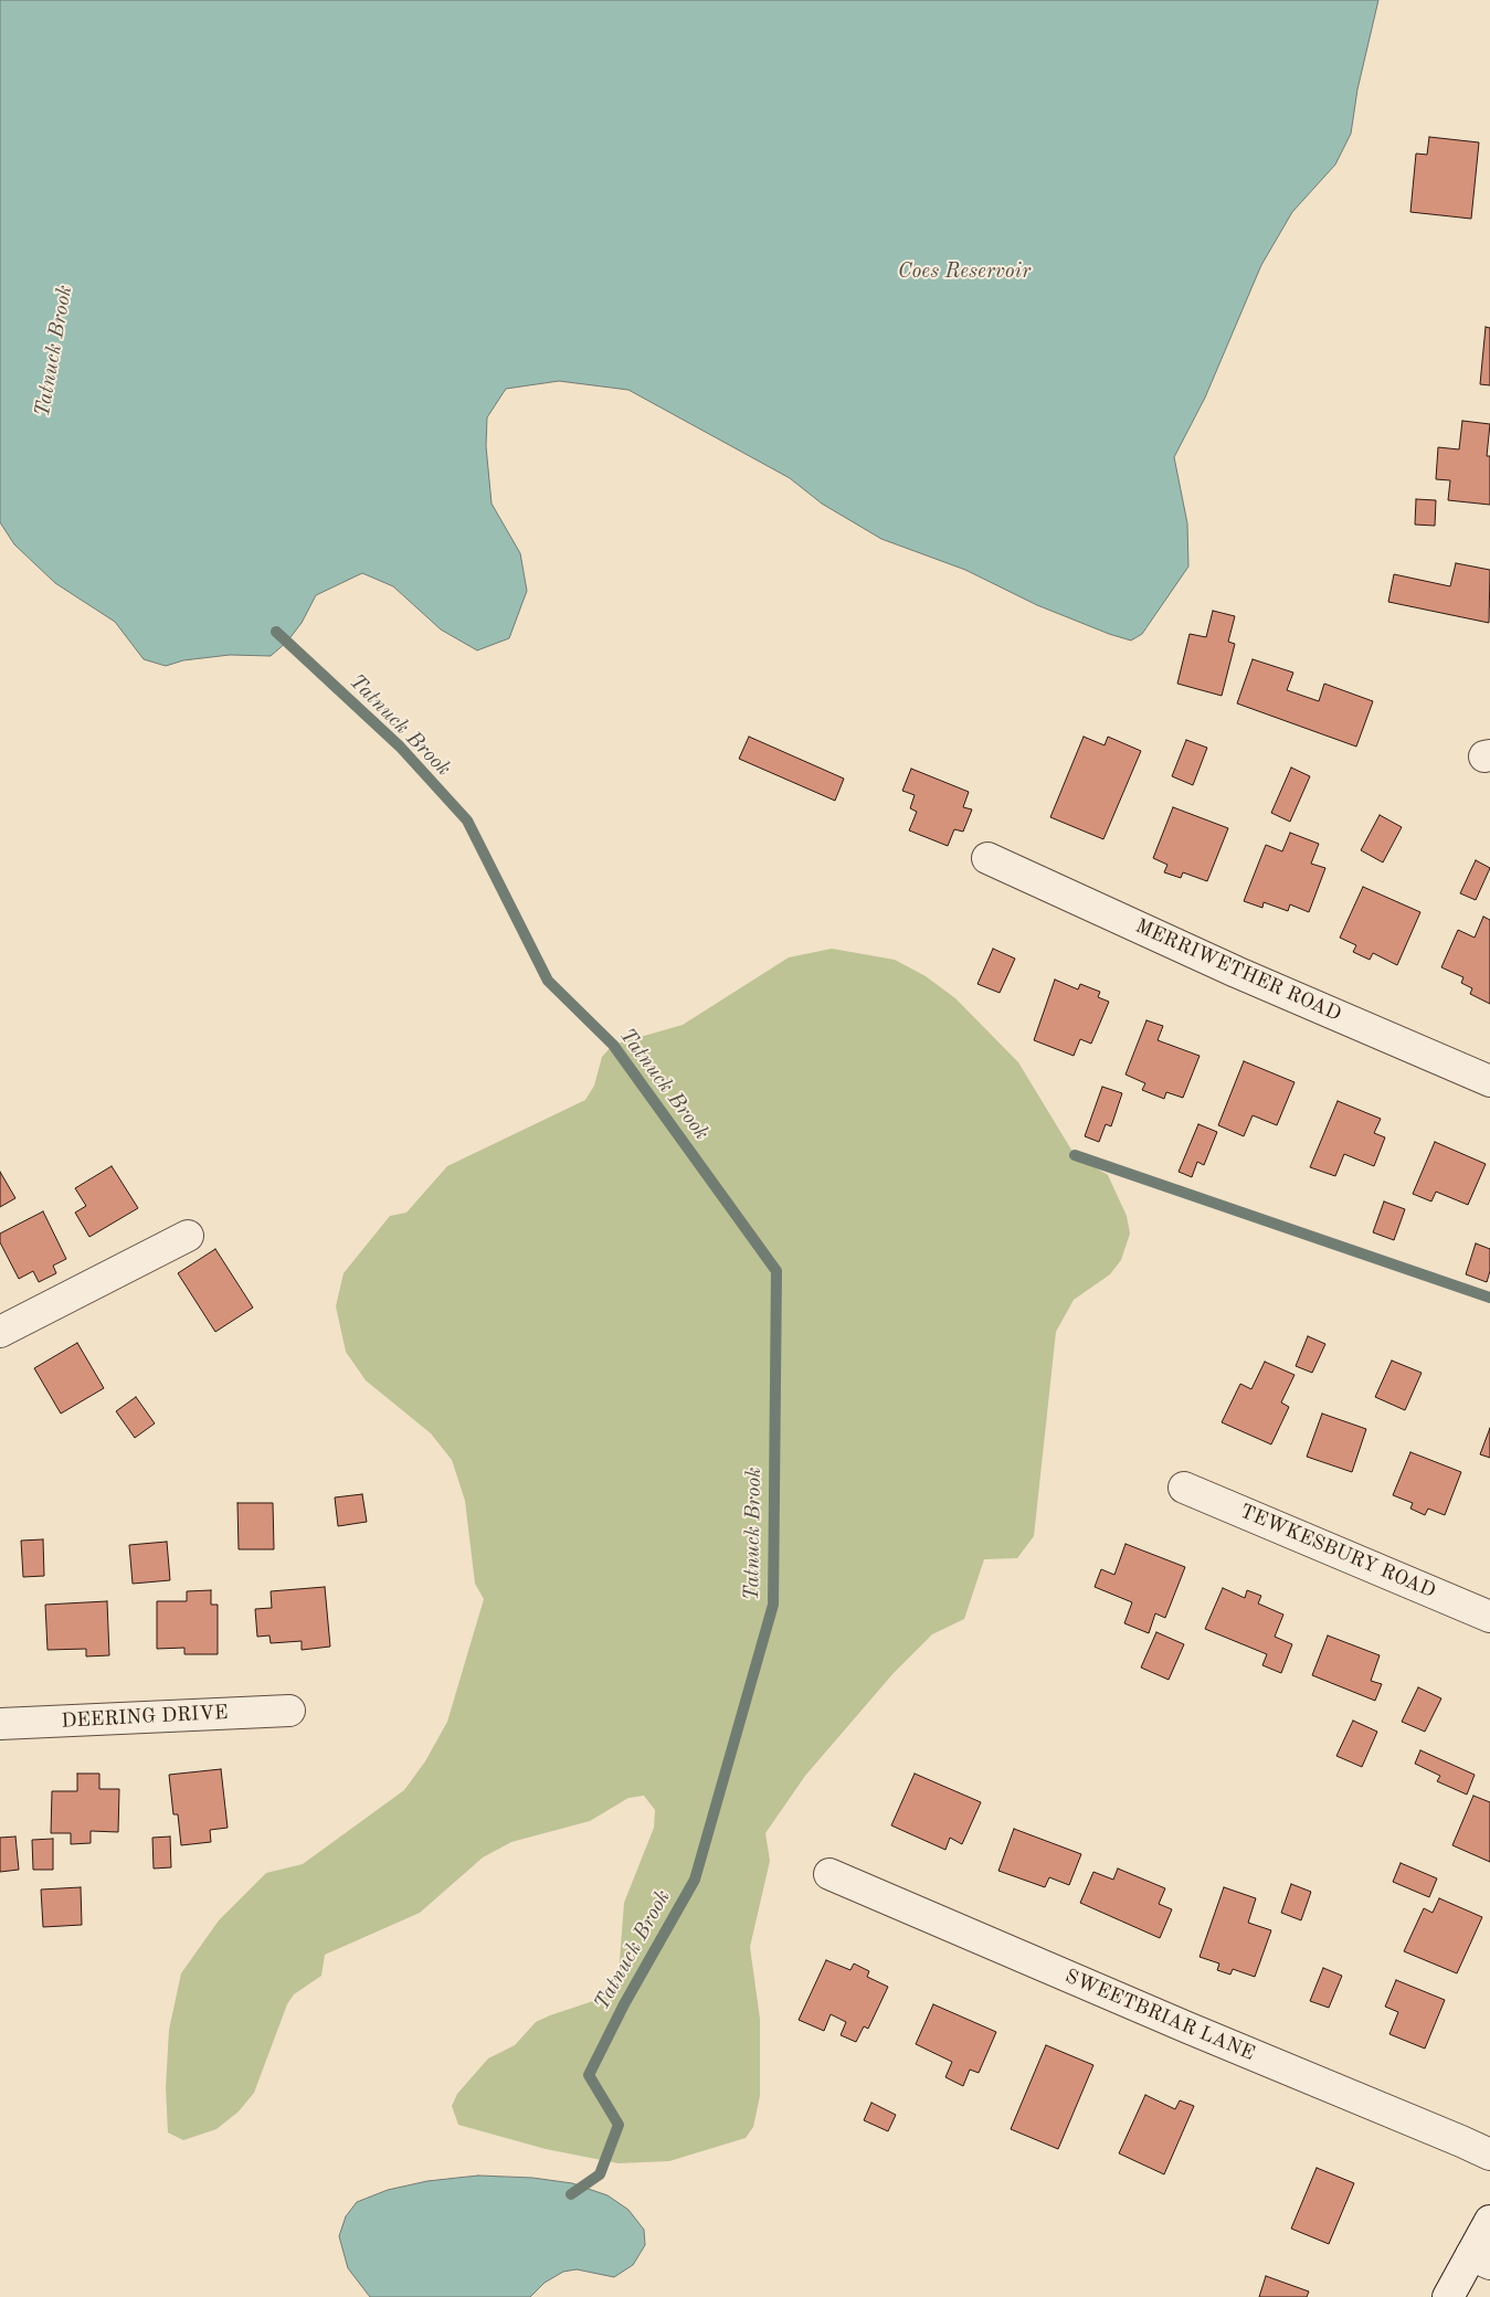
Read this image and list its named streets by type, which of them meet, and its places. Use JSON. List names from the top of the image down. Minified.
{"streets":{"street":["MERRIWETHER ROAD","TEWKESBURY ROAD","DEERING DRIVE","SWEETBRIAR LANE"]},"water":["Coes Reservoir","Tatnuck Brook"]}
